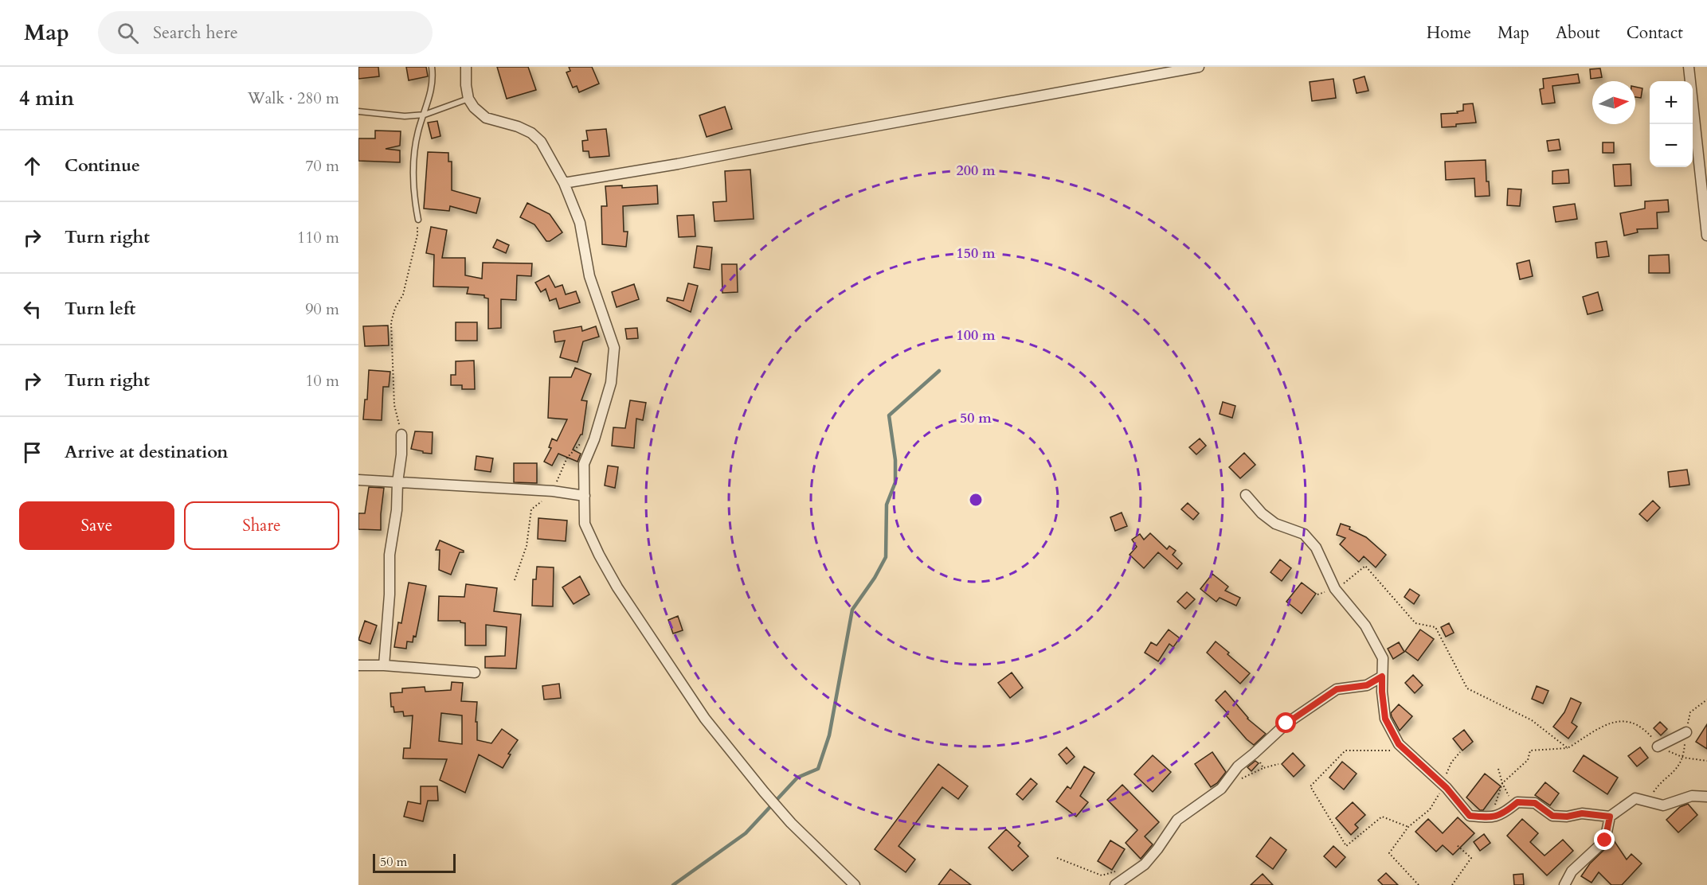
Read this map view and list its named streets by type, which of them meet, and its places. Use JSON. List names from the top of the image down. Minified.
{"scale_bar":"50 m","north":"right","page":{"header":"Map","search":"Search here","nav":["Home","Map","About","Contact"],"heading":["4 min","Walk · 280 m"],"map_buttons":["+","−"],"list":[["Continue","70 m"],["Turn right","110 m"],["Turn left","90 m"],["Turn right","10 m"],"Arrive at destination"],"buttons":["Save","Share"],"scale":"50 m"},"rings":["200 m","150 m","100 m","50 m"]}
